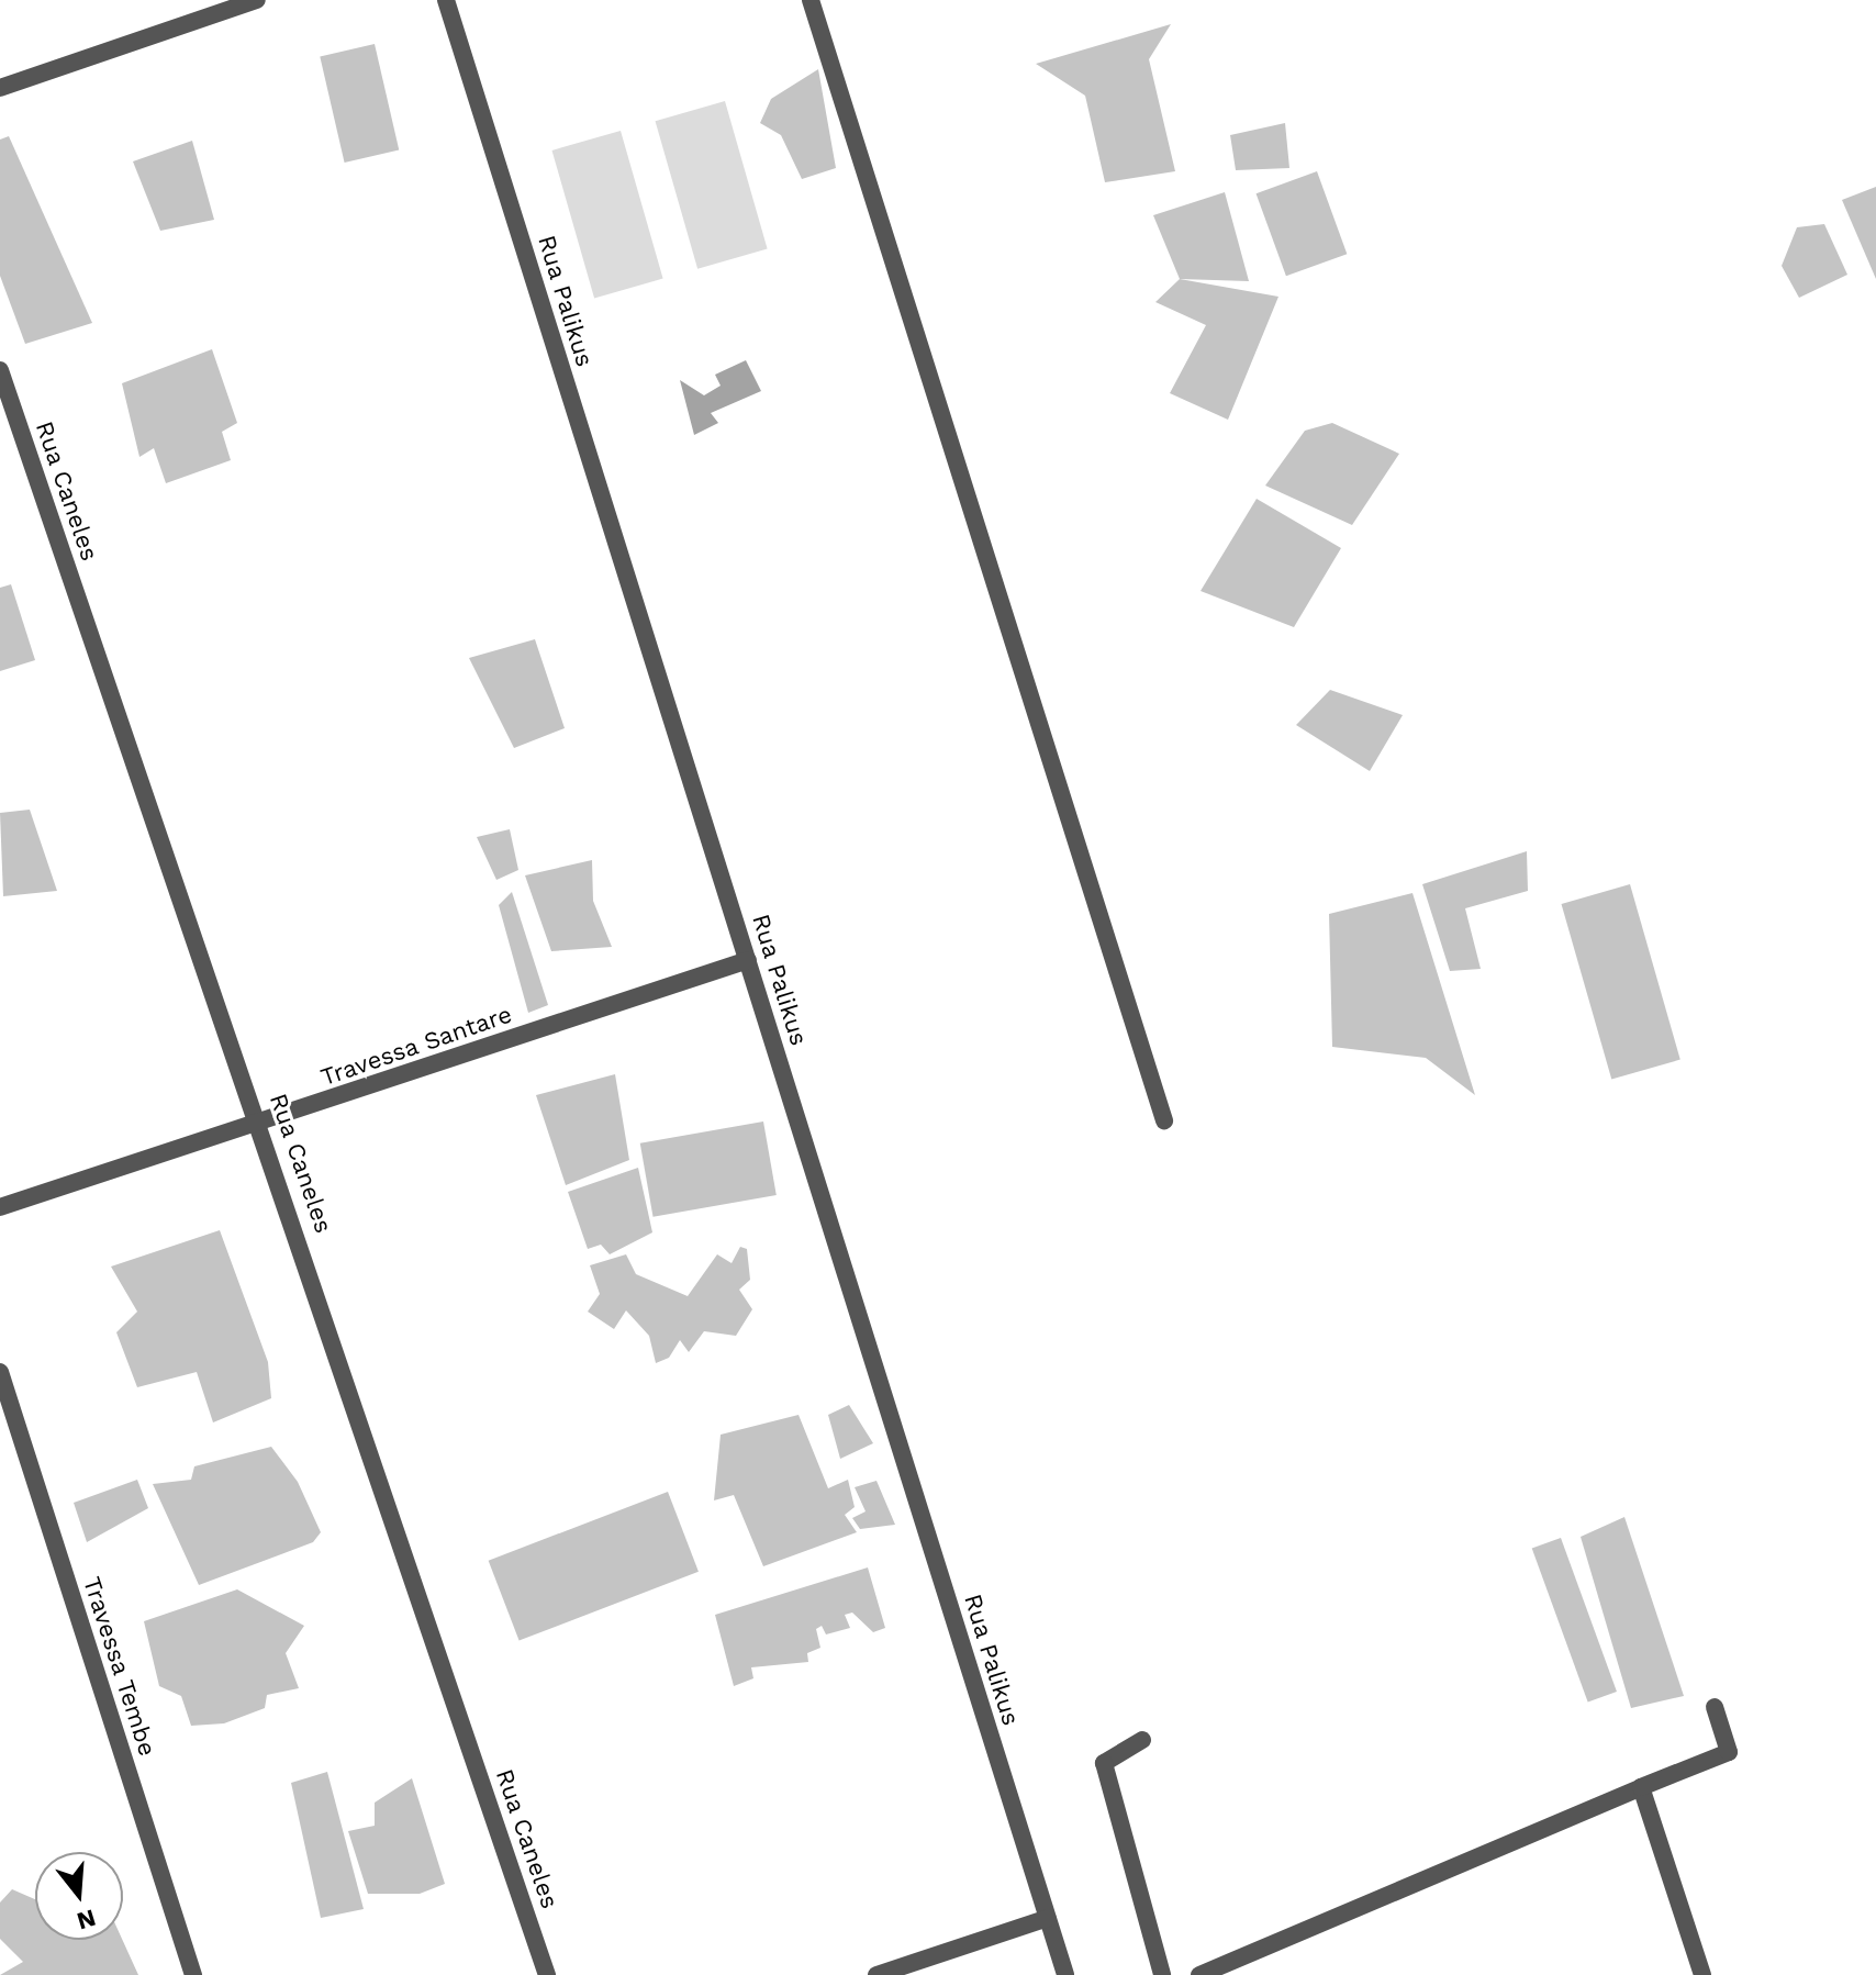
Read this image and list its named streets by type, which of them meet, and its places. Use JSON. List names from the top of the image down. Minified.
{"streets":{"street":["Rua Palikus","Rua Caneles","Travessa Santare","Travessa Tembe"]},"crossings":[["Rua Palikus","Travessa Santare"],["Rua Caneles","Travessa Santare"]],"north":"bottom"}
